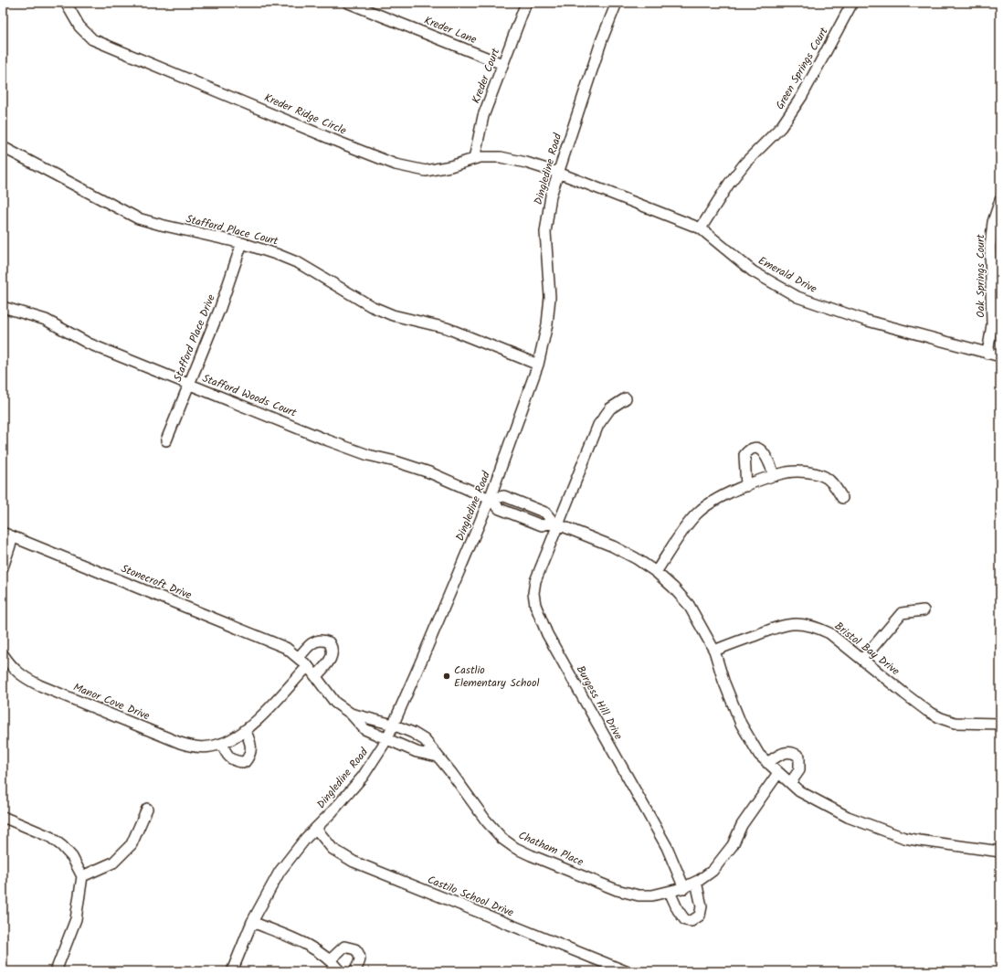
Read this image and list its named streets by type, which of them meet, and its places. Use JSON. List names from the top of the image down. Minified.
{"streets":{"street":["Kreder Lane","Green Springs Court","Kreder Court","Kreder Ridge Circle","Dingledine Road","Stafford Place Court","Emerald Drive","Oak Springs Court","Stafford Place Drive","Stafford Woods Court","Stonecroft Drive","Bristol Bay Drive","Manor Cove Drive","Burgess Hill Drive","Chatham Place","Castilo School Drive"]},"crossings":[["Kreder Lane","Kreder Court"],["Green Springs Court","Emerald Drive"],["Kreder Court","Kreder Ridge Circle"],["Kreder Ridge Circle","Dingledine Road"],["Kreder Ridge Circle","Emerald Drive"],["Dingledine Road","Stafford Place Court"],["Dingledine Road","Emerald Drive"],["Dingledine Road","Stafford Woods Court"],["Dingledine Road","Stonecroft Drive"],["Dingledine Road","Chatham Place"],["Dingledine Road","Castilo School Drive"],["Stafford Place Court","Stafford Place Drive"],["Emerald Drive","Oak Springs Court"],["Stafford Place Drive","Stafford Woods Court"],["Stafford Woods Court","Burgess Hill Drive"],["Stonecroft Drive","Manor Cove Drive"],["Stonecroft Drive","Chatham Place"],["Burgess Hill Drive","Chatham Place"]],"places":["Castlio Elementary School"]}
